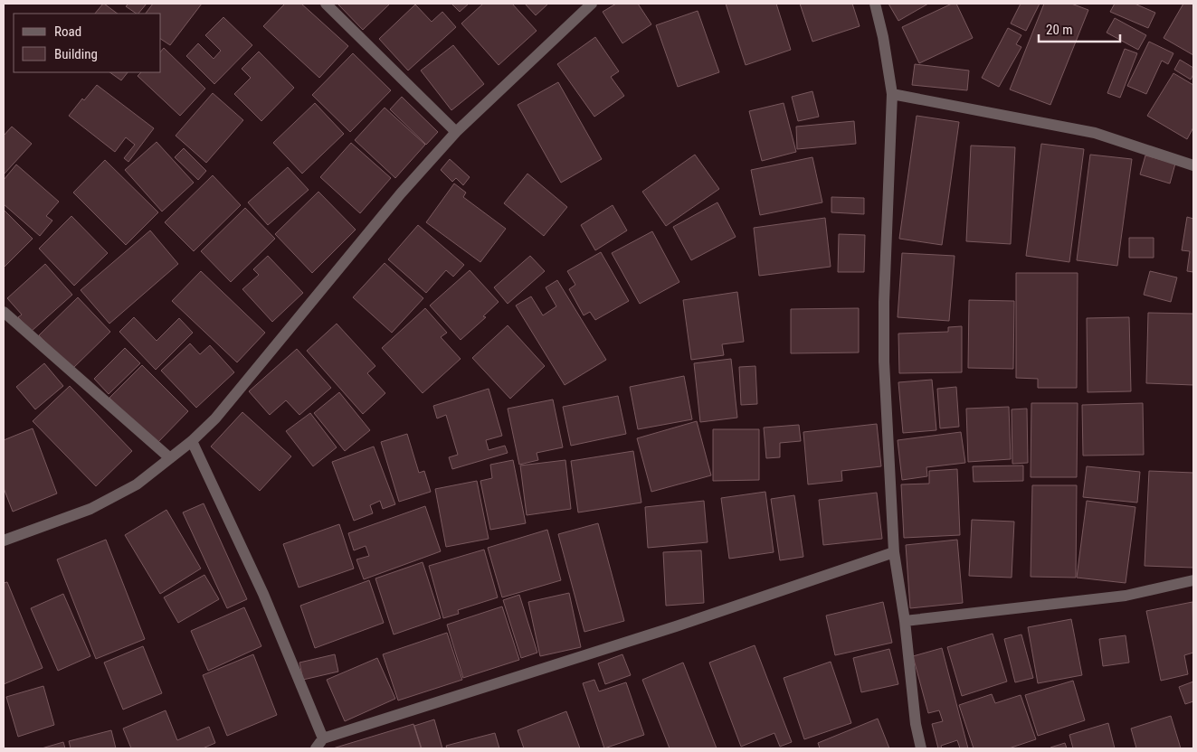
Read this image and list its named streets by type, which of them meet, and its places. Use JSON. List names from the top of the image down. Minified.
{"legend":["Road","Building"],"scale_bar":"20 m"}
